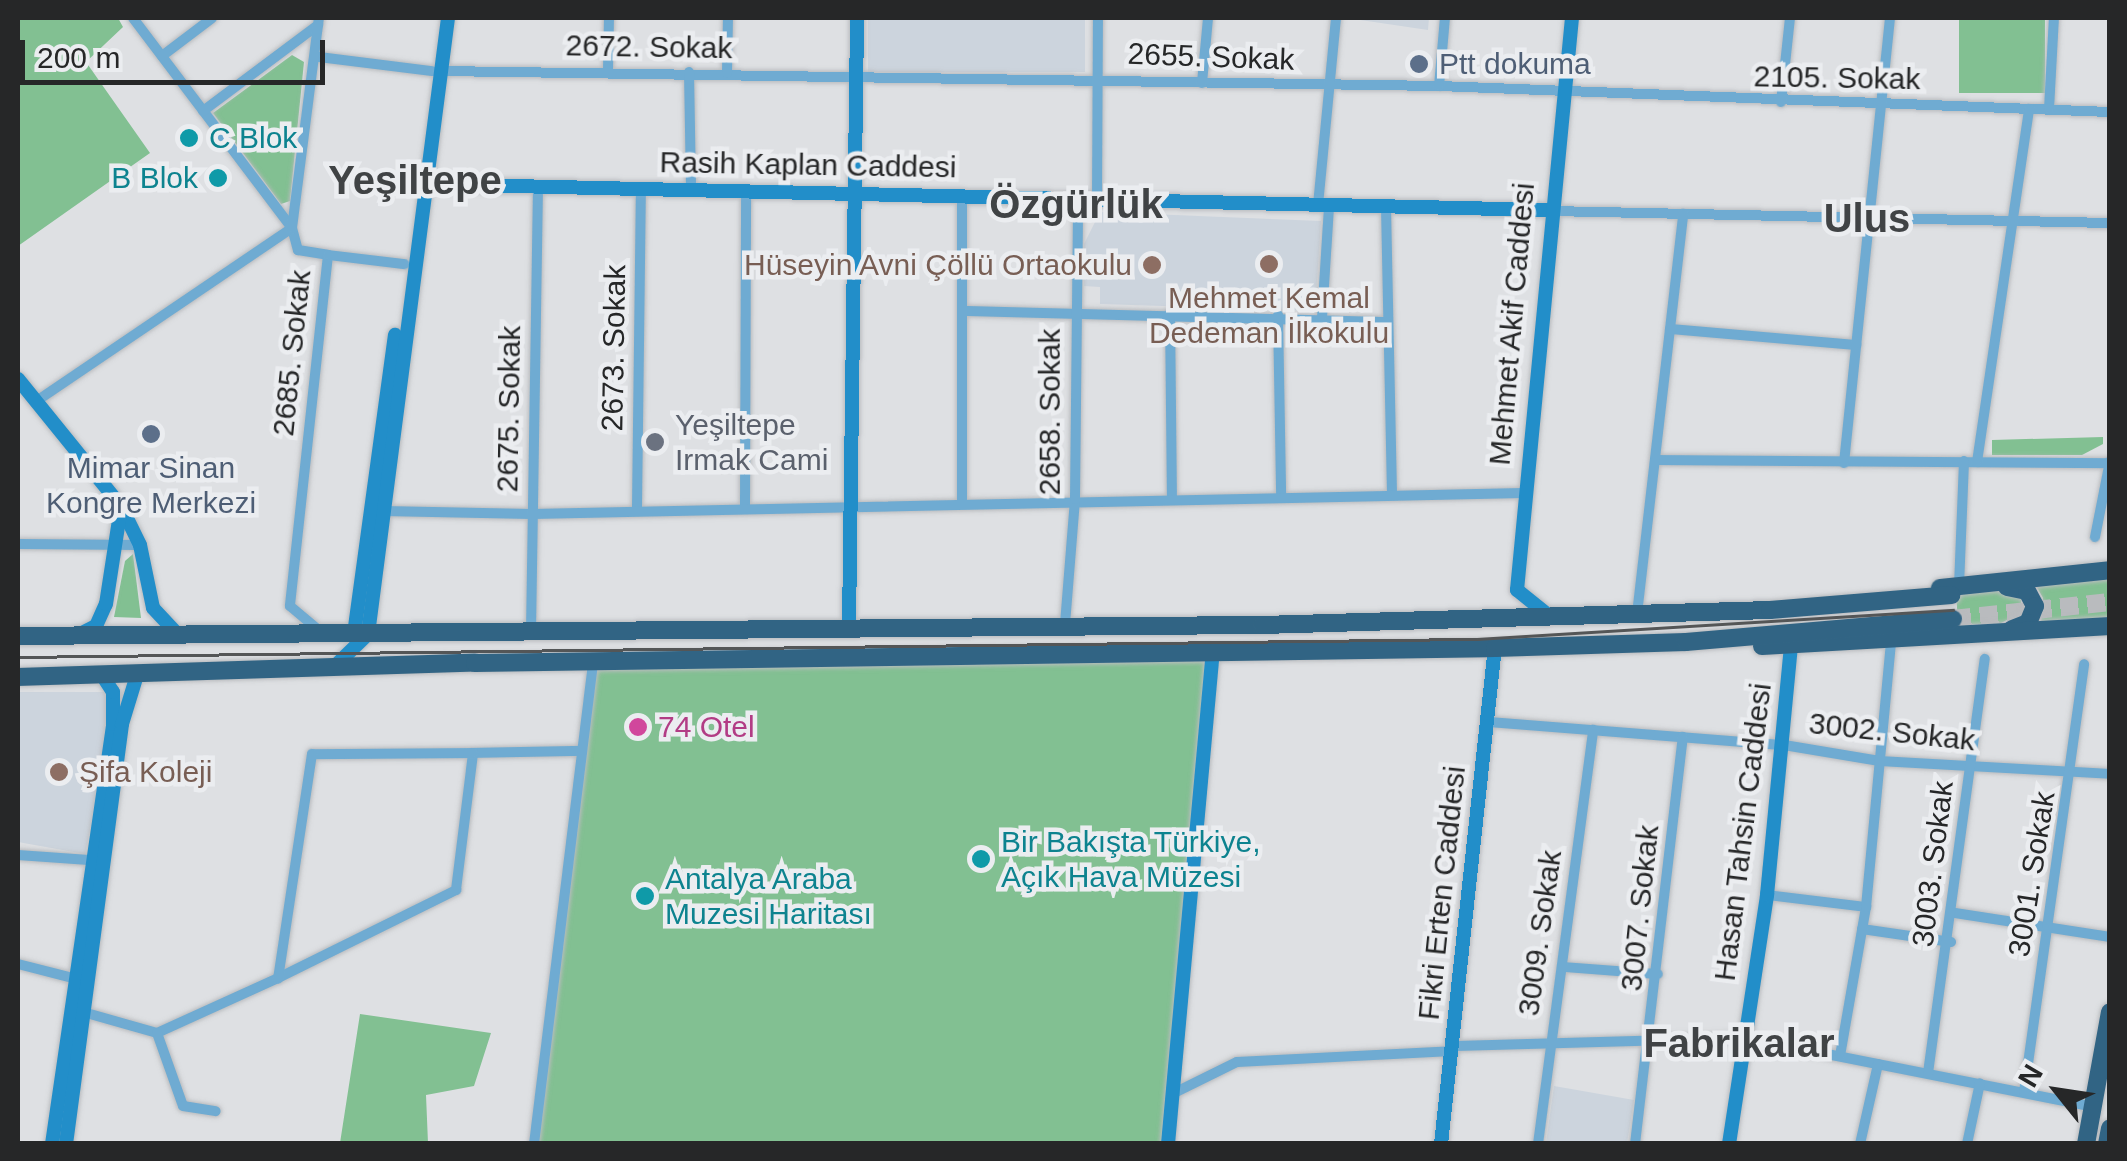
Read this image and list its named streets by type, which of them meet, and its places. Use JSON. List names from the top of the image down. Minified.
{"streets":{"street":["2672. Sokak","2655. Sokak","2105. Sokak","Rasih Kaplan Caddesi","Mehmet Akif Caddesi","2673. Sokak","2685. Sokak","2675. Sokak","2658. Sokak","3002. Sokak","Hasan Tahsin Caddesi","3003. Sokak","3001. Sokak","Fikri Erten Caddesi","3007. Sokak","3009. Sokak"]},"crossings":[["2672. Sokak","2655. Sokak"],["2655. Sokak","2105. Sokak"],["2655. Sokak","Mehmet Akif Caddesi"],["2105. Sokak","Mehmet Akif Caddesi"],["Rasih Kaplan Caddesi","Mehmet Akif Caddesi"],["Rasih Kaplan Caddesi","2673. Sokak"],["Rasih Kaplan Caddesi","2675. Sokak"],["Rasih Kaplan Caddesi","2658. Sokak"],["3002. Sokak","Hasan Tahsin Caddesi"],["3002. Sokak","3003. Sokak"],["3002. Sokak","3001. Sokak"],["3002. Sokak","Fikri Erten Caddesi"],["3002. Sokak","3007. Sokak"],["3002. Sokak","3009. Sokak"]],"districts":["Yeşiltepe","Özgürlük","Ulus","Fabrikalar"],"places":["Ptt dokuma","C Blok","B Blok","Mehmet Kemal Dedeman İlkokulu","Hüseyin Avni Çöllü Ortaokulu","Mimar Sinan Kongre Merkezi","Yeşiltepe Irmak Cami","74 Otel","Şifa Koleji","Bir Bakışta Türkiye, Açık Hava Müzesi","Antalya Araba Muzesi Haritası"],"scale_bar":"200 m","north":"top left"}
